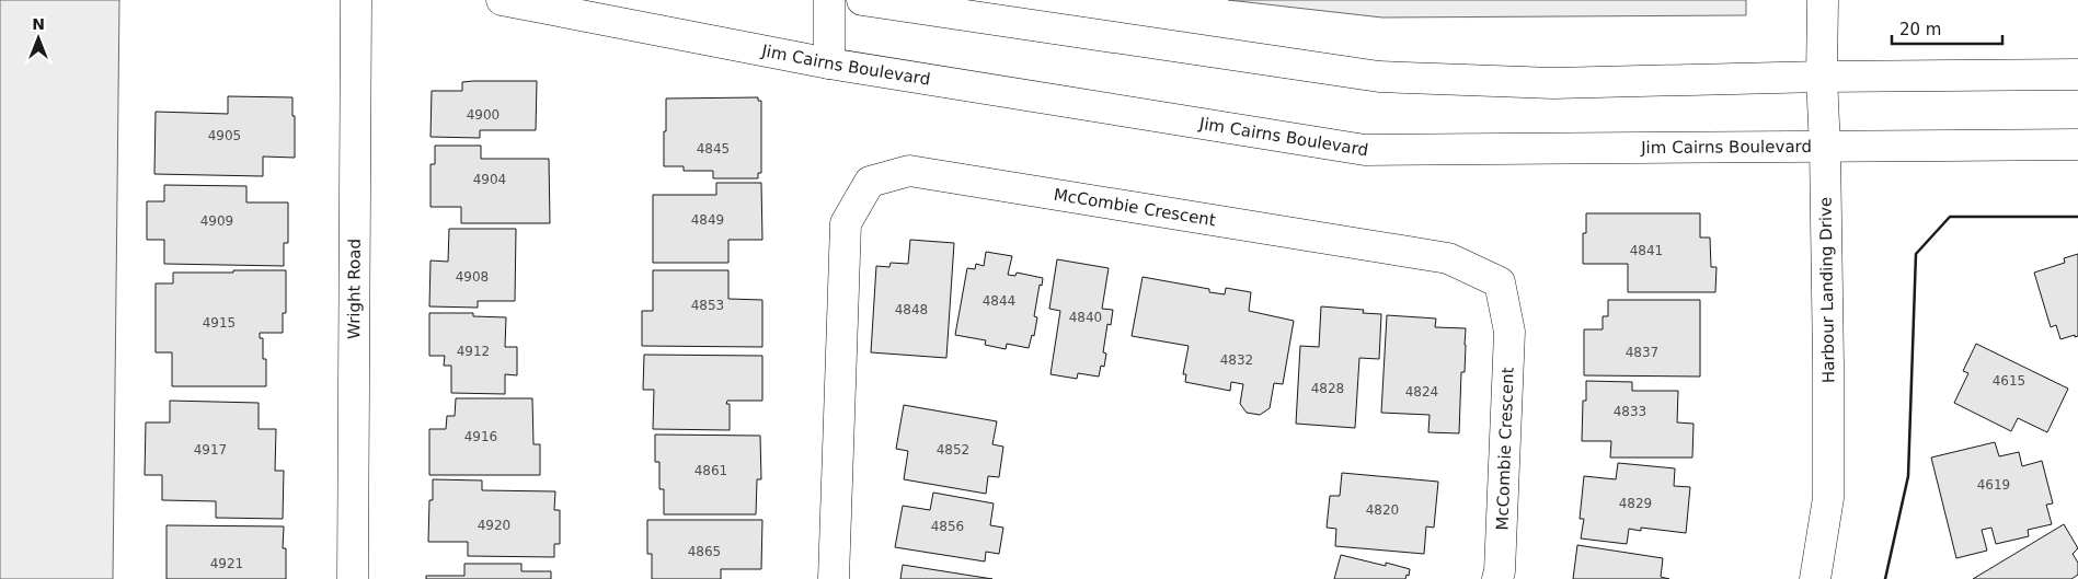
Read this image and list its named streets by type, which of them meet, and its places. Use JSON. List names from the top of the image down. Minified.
{"streets":{"street":["Jim Cairns Boulevard","McCombie Crescent","Wright Road","Harbour Landing Drive"]},"crossings":[["Jim Cairns Boulevard","Harbour Landing Drive"]],"house_numbers":["4900","4905","4845","4904","4849","4909","4841","4908","4844","4853","4848","4840","4915","4912","4837","4832","4615","4828","4824","4833","4916","4917","4852","4861","4619","4829","4820","4920","4856","4865","4921"],"scale_bar":"20 m","north":"top"}
